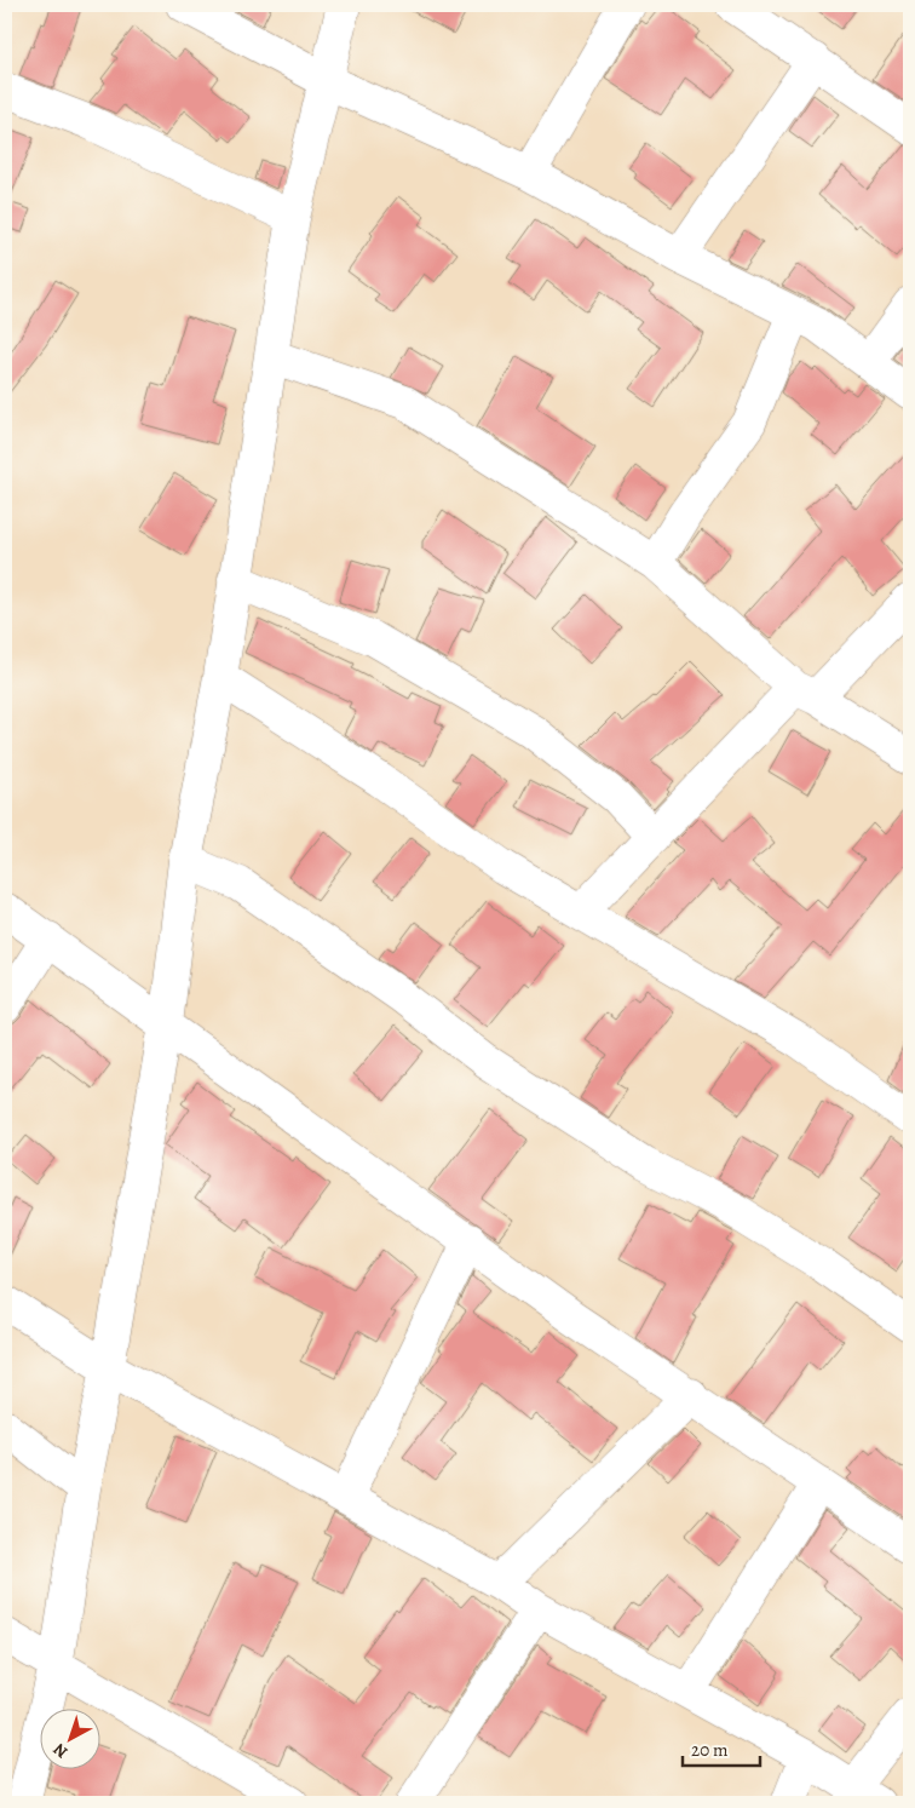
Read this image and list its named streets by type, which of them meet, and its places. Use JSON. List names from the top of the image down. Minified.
{"scale_bar":"20 m","north":"bottom left"}
